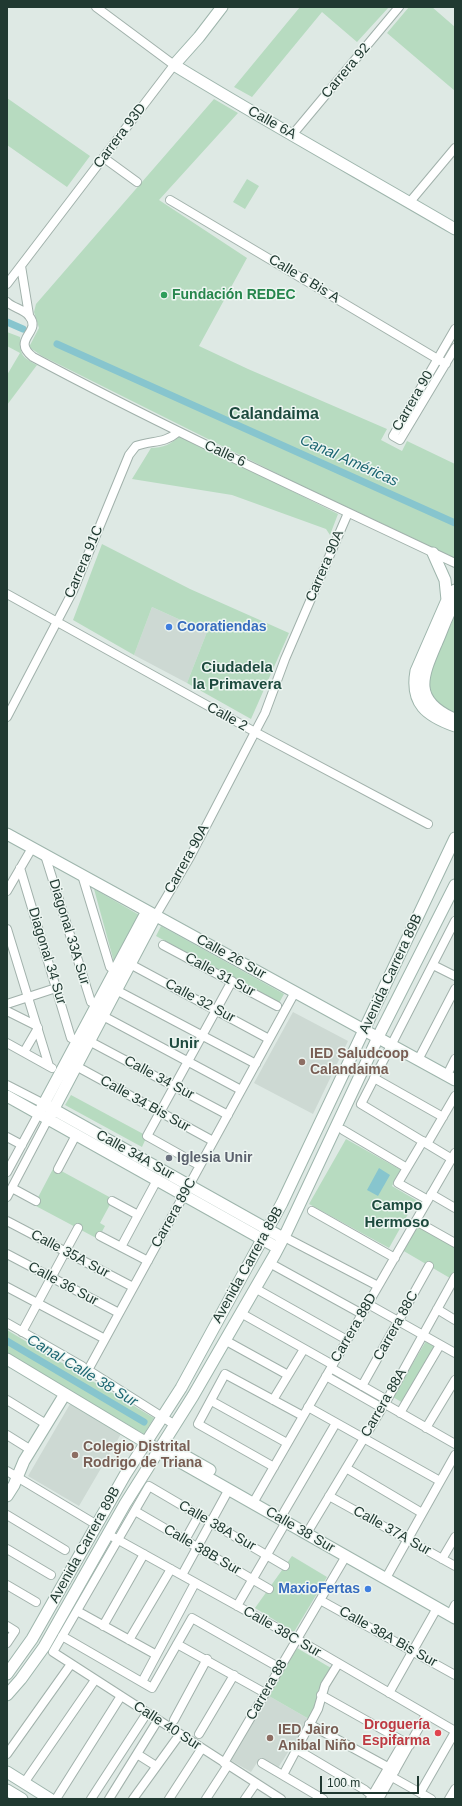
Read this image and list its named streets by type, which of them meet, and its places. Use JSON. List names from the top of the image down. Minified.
{"streets":{"street":["Carrera 92","Calle 6A","Carrera 93D","Calle 6 Bis A","Carrera 90","Calle 6","Carrera 91C","Carrera 90A","Calle 2","Diagonal 33A Sur","Diagonal 34 Sur","Calle 26 Sur","Avenida Carrera 89B","Calle 31 Sur","Calle 32 Sur","Calle 34 Sur","Calle 34 Bis Sur","Calle 34A Sur","Carrera 89C","Calle 35A Sur","Calle 36 Sur","Carrera 88C","Carrera 88D","Carrera 88A","Calle 38A Sur","Calle 38 Sur","Calle 37A Sur","Calle 38B Sur","Calle 38C Sur","Calle 38A Bis Sur","Carrera 88","Calle 40 Sur"]},"crossings":[["Carrera 92","Calle 6A"],["Calle 6A","Carrera 93D"],["Calle 6 Bis A","Carrera 90"],["Calle 6","Carrera 91C"],["Calle 6","Carrera 90A"],["Carrera 91C","Calle 2"],["Carrera 90A","Calle 2"],["Carrera 90A","Diagonal 33A Sur"],["Carrera 90A","Diagonal 34 Sur"],["Carrera 90A","Calle 26 Sur"],["Carrera 90A","Calle 32 Sur"],["Carrera 90A","Calle 34 Sur"],["Carrera 90A","Calle 34 Bis Sur"],["Carrera 90A","Calle 34A Sur"],["Diagonal 33A Sur","Calle 26 Sur"],["Calle 26 Sur","Avenida Carrera 89B"],["Calle 26 Sur","Carrera 89C"],["Avenida Carrera 89B","Calle 38 Sur"],["Avenida Carrera 89B","Calle 38C Sur"],["Calle 32 Sur","Carrera 89C"],["Calle 34 Sur","Carrera 89C"],["Calle 34 Bis Sur","Carrera 89C"],["Calle 34A Sur","Carrera 89C"],["Carrera 89C","Calle 35A Sur"],["Carrera 89C","Calle 36 Sur"],["Carrera 88D","Calle 38 Sur"],["Carrera 88A","Calle 38 Sur"],["Carrera 88A","Calle 37A Sur"],["Calle 38A Sur","Calle 38B Sur"],["Calle 38 Sur","Carrera 88"],["Calle 38C Sur","Carrera 88"],["Calle 38A Bis Sur","Carrera 88"],["Carrera 88","Calle 40 Sur"]],"districts":["Calandaima","Ciudadela la Primavera","Unir","Campo Hermoso"],"water":["Canal Américas","Canal Calle 38 Sur"],"places":["Fundación REDEC","Cooratiendas","IED Saludcoop Calandaima","Iglesia Unir","Colegio Distrital Rodrigo de Triana","MaxioFertas","Droguería Espifarma","IED Jairo Anibal Niño"],"scale_bar":"100 m"}
